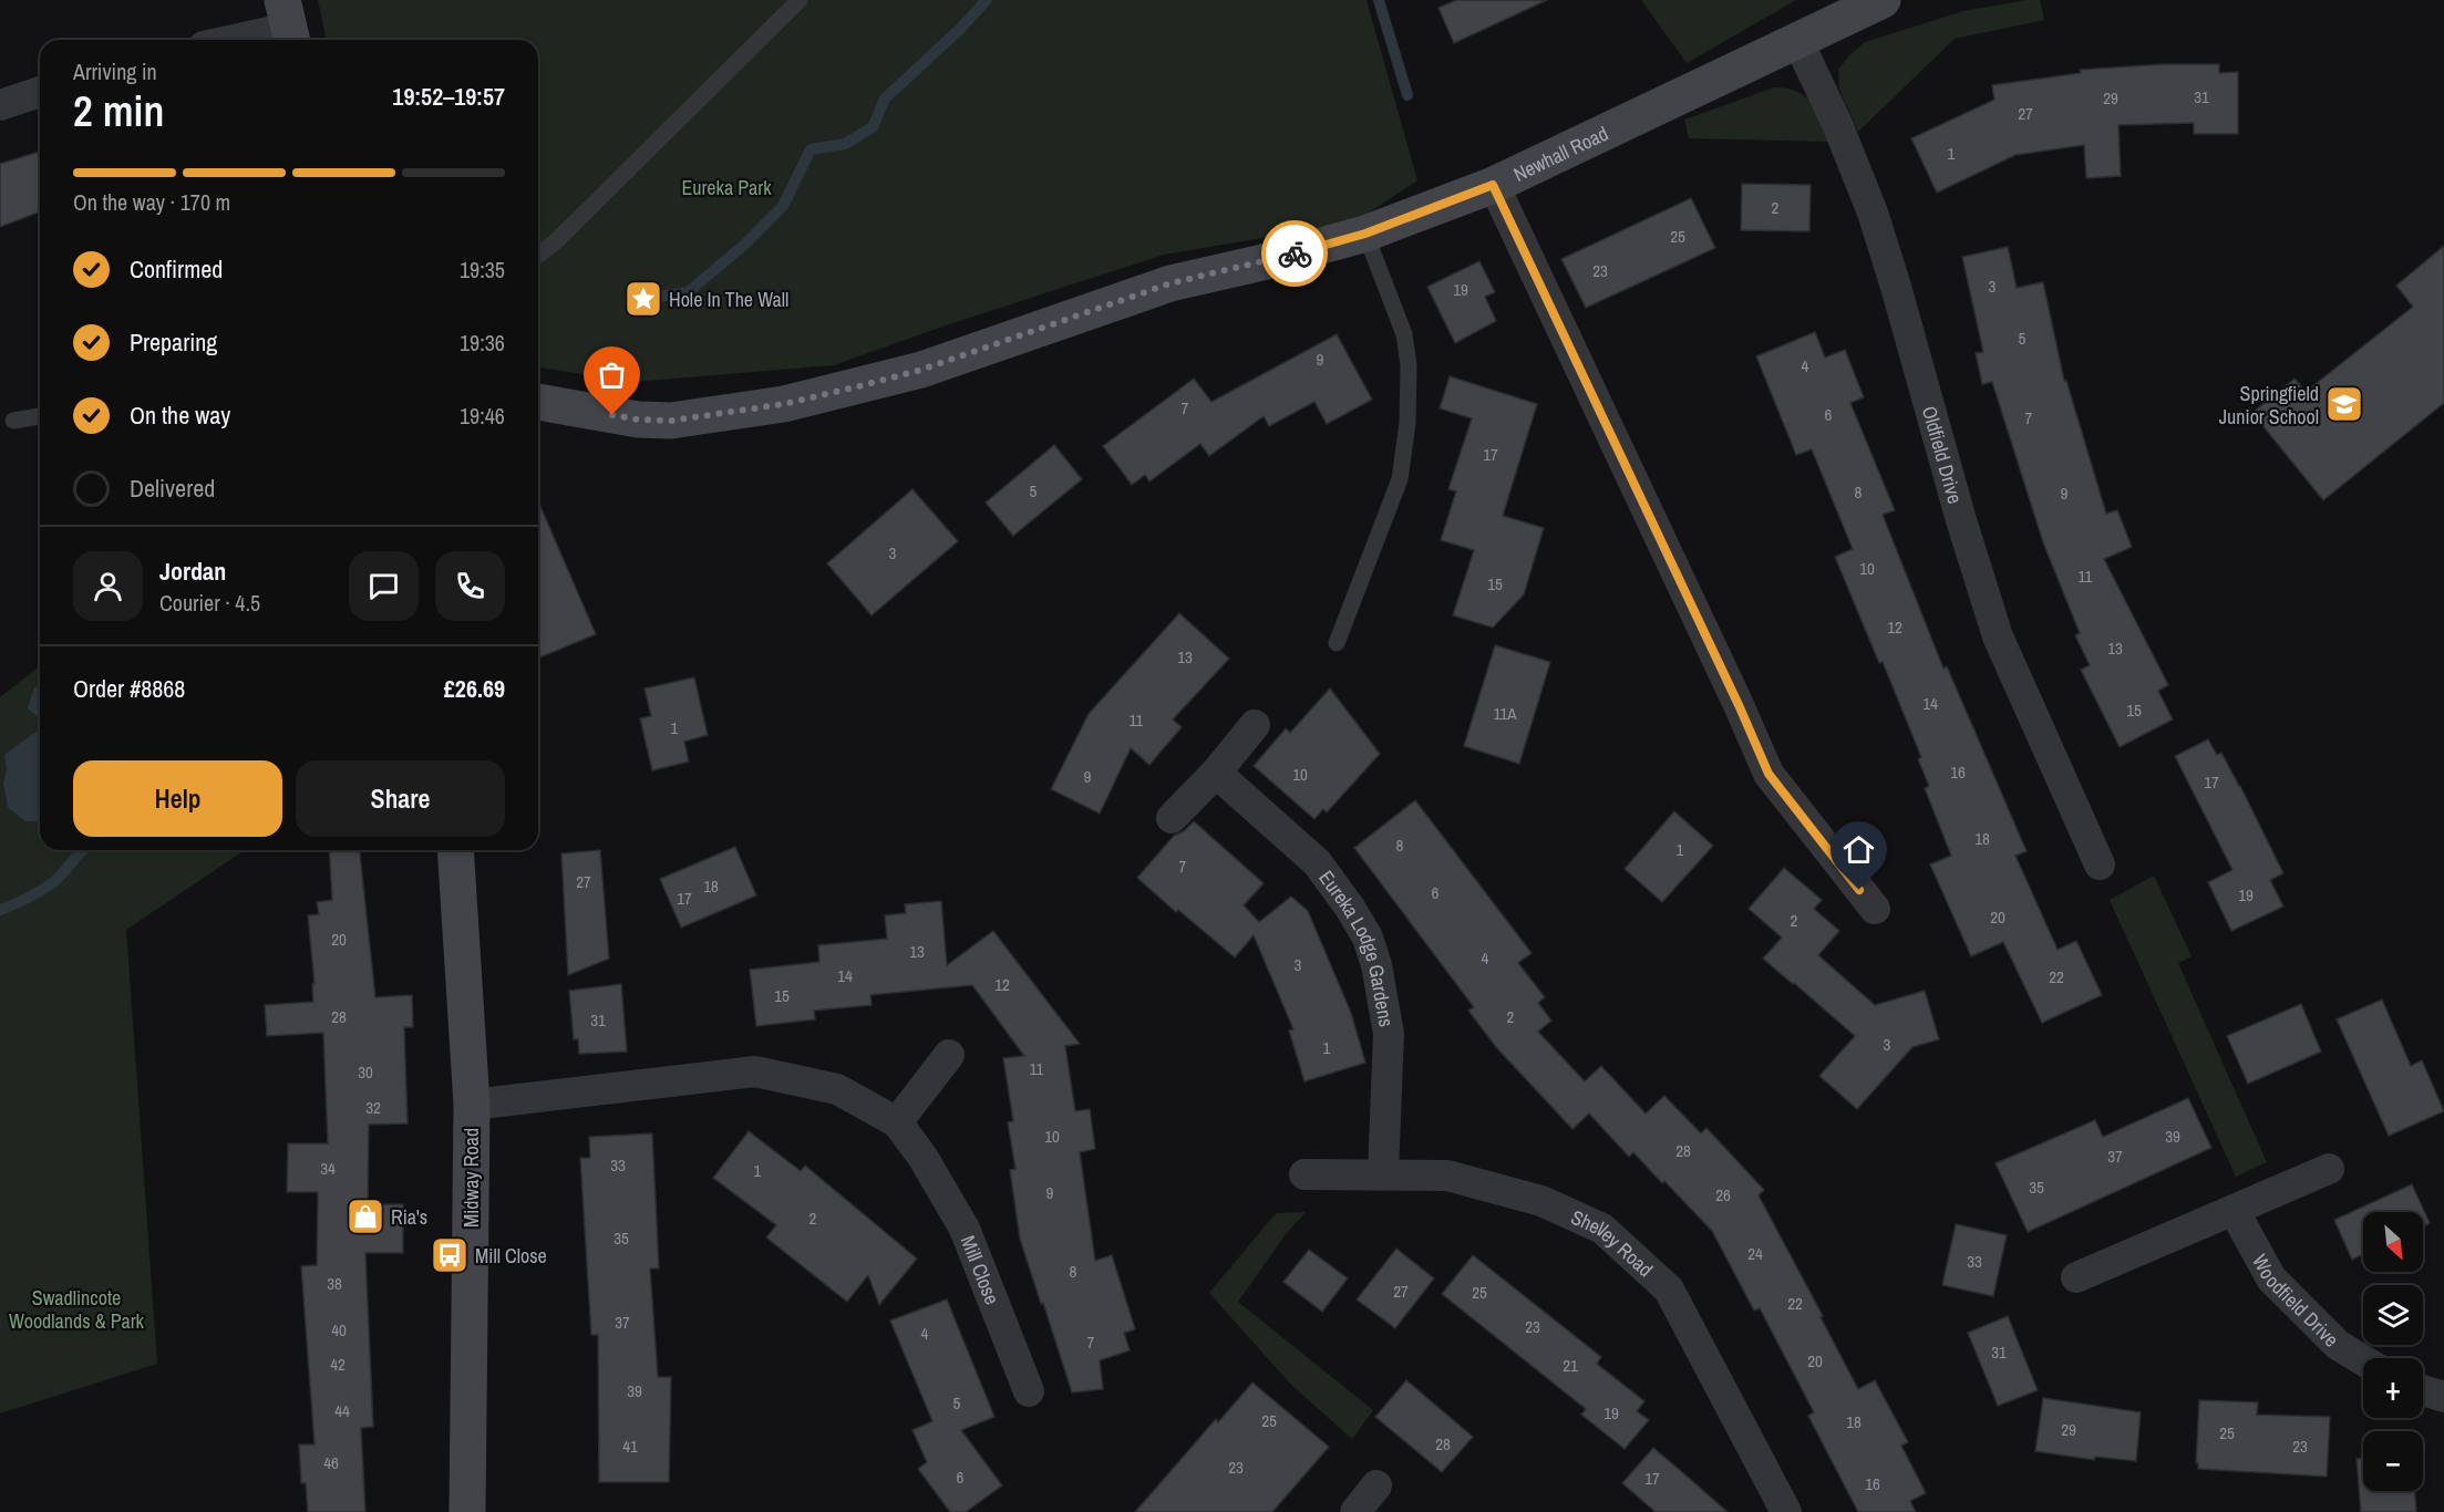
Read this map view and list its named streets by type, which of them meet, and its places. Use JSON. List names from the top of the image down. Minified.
{"streets":{"main road":["Newhall Road","Midway Road"],"street":["Oldfield Drive","Eureka Lodge Gardens","Shelley Road","Mill Close","Woodfield Drive"]},"crossings":[["Newhall Road","Oldfield Drive"],["Eureka Lodge Gardens","Shelley Road"],["Midway Road","Mill Close"]],"parks":["Eureka Park","Swadlincote Woodlands & Park"],"places":{"place":["Hole In The Wall"],"school or university":["Springfield Junior School"],"shop":["Ria's"],"bus stop":["Mill Close"]},"house_numbers":["31","29","27","1","2","25","23","3","19","5","9","4","7","6","7","17","5","8","9","3","10","11","15","12","13","13","14","15","11A","11","1","16","10","9","17","18","8","1","7","27","18","6","19","17","20","2","20","13","4","3","14","22","12","15","28","2","31","3","1","11","30","32","10","39","28","37","33","34","1","35","9","26","2","35","24","33","8","38","27","25","22","37","23","40","4","7","31","20","42","21","39","5","44","19","25","18","29","25","28","41","23","46","23","6","17","16"],"north":"bottom right","page":{"heading":["2 min","Arriving in","19:52–19:57"],"panel":["Jordan","Courier · 4.5","Order #8868","£26.69"],"bar":"On the way · 170 m","list":[["Confirmed","19:35"],["Preparing","19:36"],["On the way","19:46"],"Delivered"],"buttons":["Help","Share"],"map_buttons":["+","−"]}}
